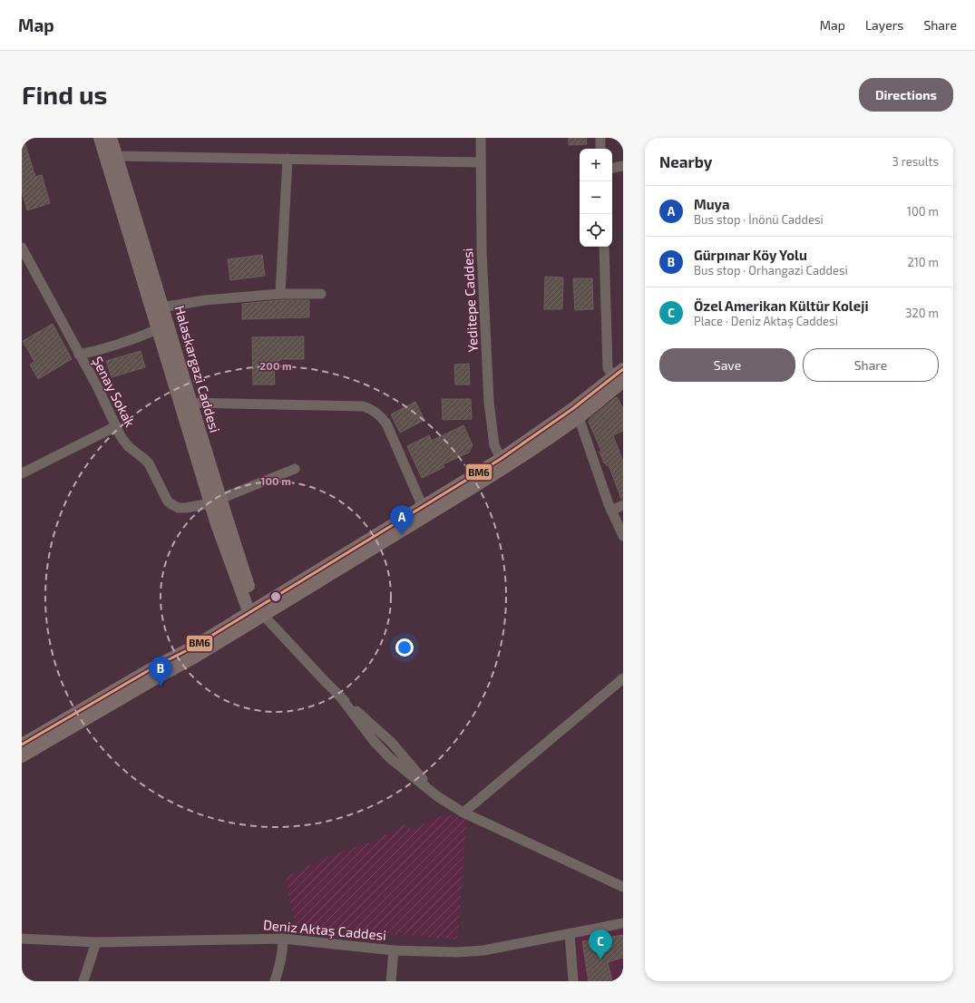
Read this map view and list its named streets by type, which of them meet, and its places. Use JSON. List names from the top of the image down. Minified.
{"streets":{"main road":["Halaskargazi Caddesi"],"street":["Yeditepe Caddesi","Şenay Sokak","Deniz Aktaş Caddesi"]},"lines":["transit line BM6"],"page":{"header":"Map","nav":["Map","Layers","Share"],"buttons":["Directions",["Save","Share"]],"title":"Find us","heading":["Nearby","3 results"],"map_buttons":["+","−"],"list":[{"mark":"A","name":"Muya","note":"Bus stop · İnönü Caddesi","value":"100 m"},{"mark":"B","name":"Gürpınar Köy Yolu","note":"Bus stop · Orhangazi Caddesi","value":"210 m"},{"mark":"C","name":"Özel Amerikan Kültür Koleji","note":"Place · Deniz Aktaş Caddesi","value":"320 m"}],"pins":["A","B","C"]},"rings":["200 m","100 m"]}
